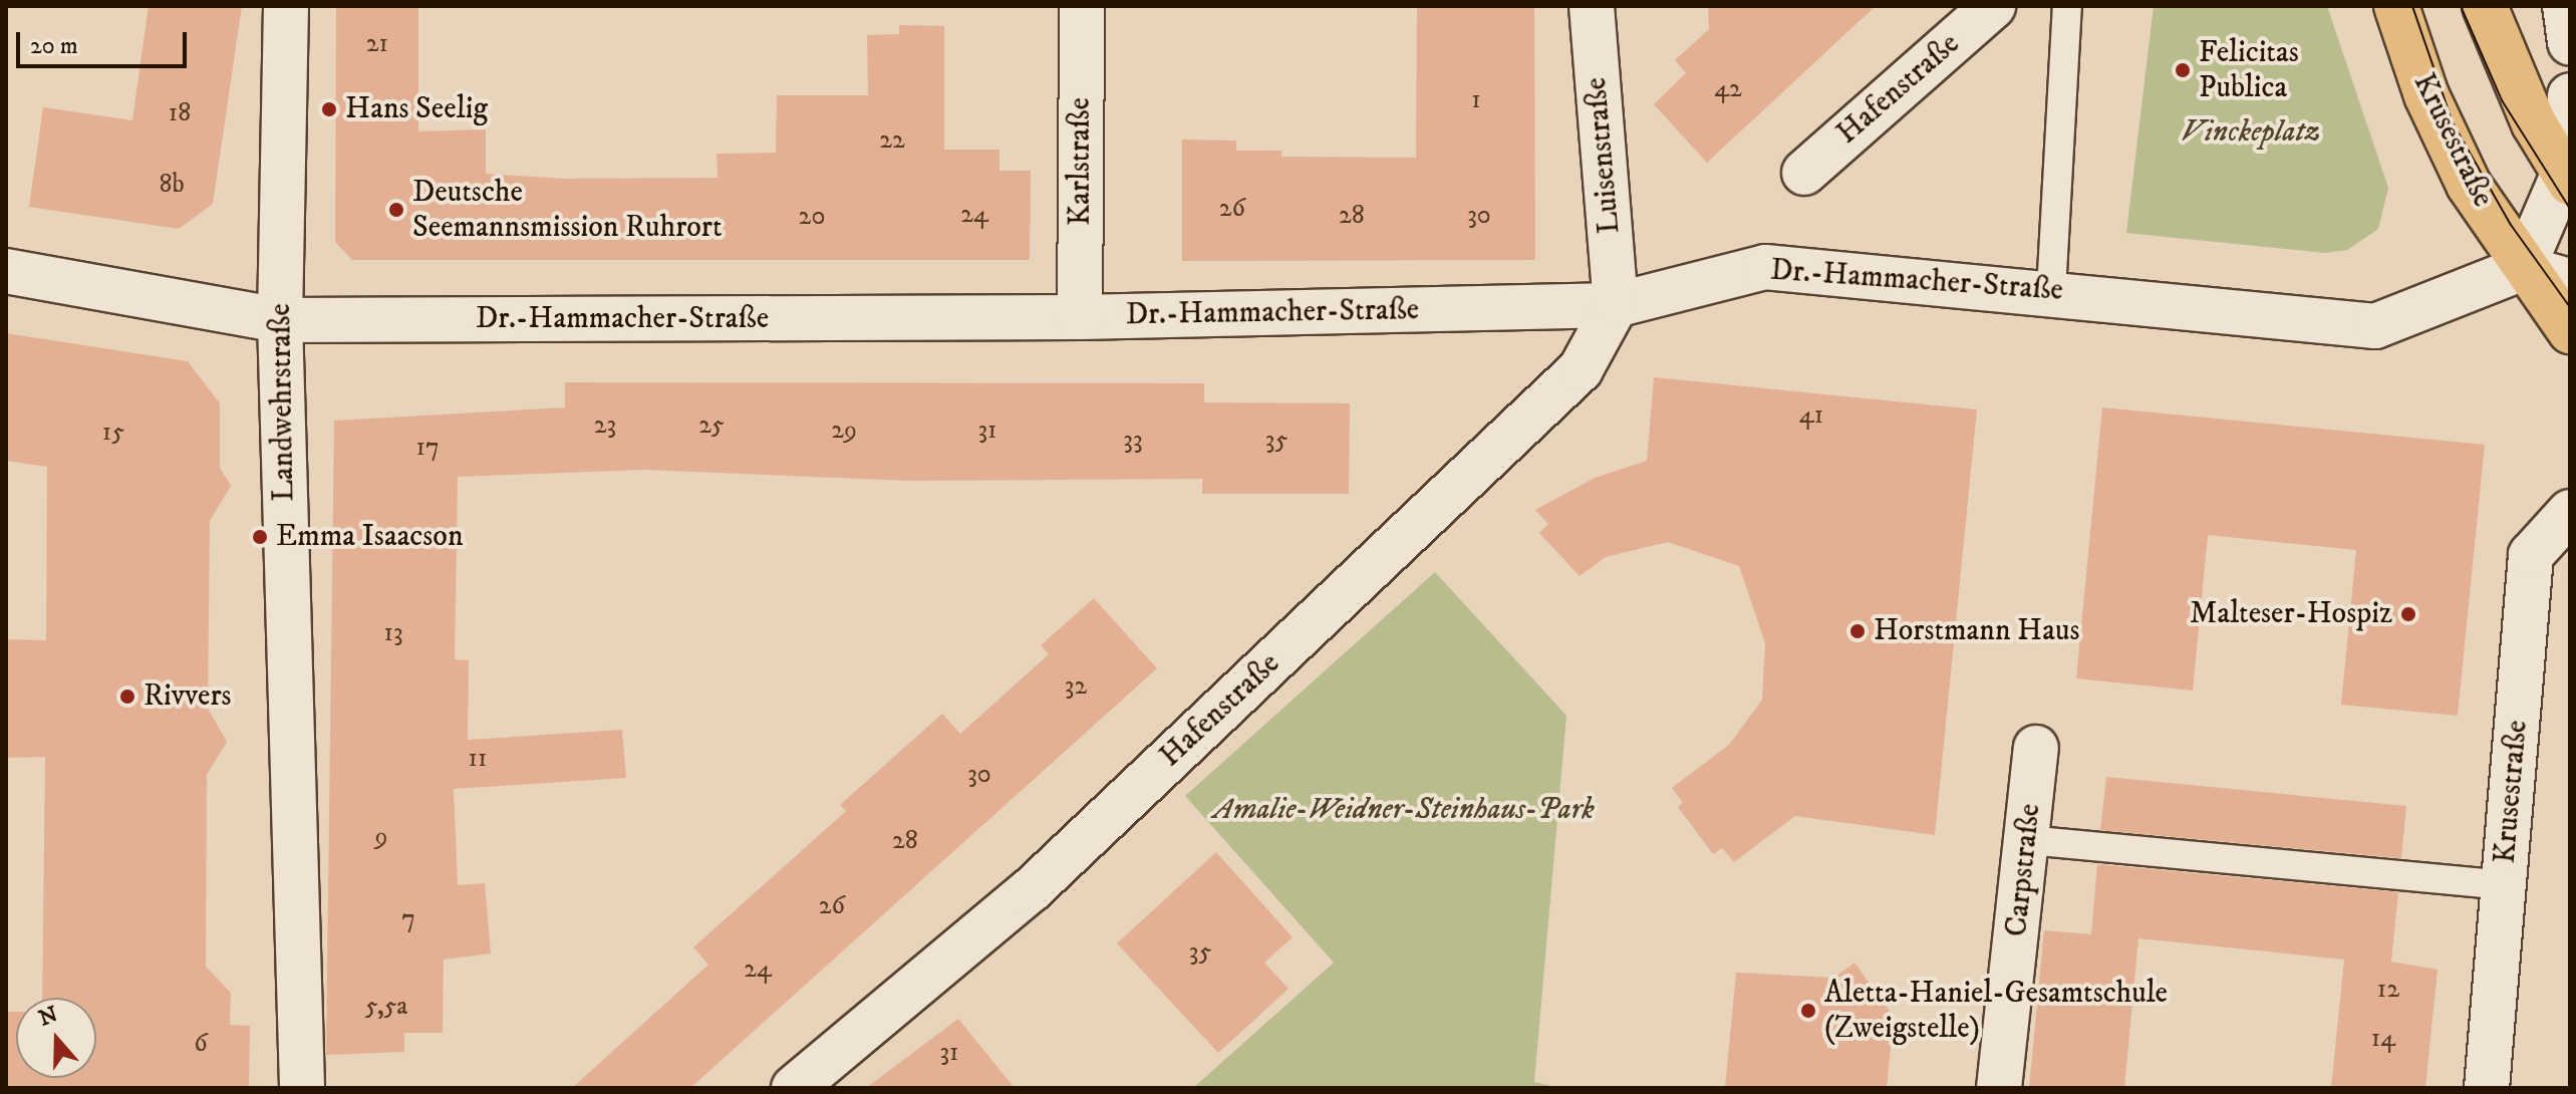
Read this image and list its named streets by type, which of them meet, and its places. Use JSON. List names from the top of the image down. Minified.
{"streets":{"main road":["Krusestraße"],"street":["Hafenstraße","Luisenstraße","Karlstraße","Dr.-Hammacher-Straße","Landwehrstraße","Carpstraße"]},"crossings":[["Hafenstraße","Luisenstraße"],["Hafenstraße","Dr.-Hammacher-Straße"],["Krusestraße","Dr.-Hammacher-Straße"],["Luisenstraße","Dr.-Hammacher-Straße"],["Karlstraße","Dr.-Hammacher-Straße"],["Dr.-Hammacher-Straße","Landwehrstraße"]],"parks":["Vinckeplatz","Amalie-Weidner-Steinhaus-Park"],"places":["Felicitas Publica","Hans Seelig","Deutsche Seemannsmission Ruhrort","Emma Isaacson","Malteser-Hospiz","Horstmann Haus","Rivvers","Aletta-Haniel-Gesamtschule (Zweigstelle)"],"house_numbers":["21","42","1","18","22","8b","26","24","28","30","20","41","23","25","29","31","15","33","35","17","13","32","11","30","9","28","26","7","35","24","12","5,5a","14","6","31"],"scale_bar":"20 m","north":"top"}
